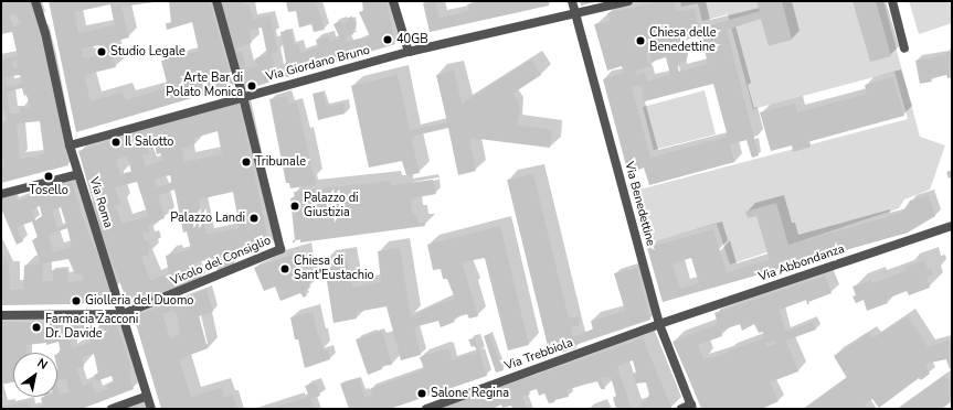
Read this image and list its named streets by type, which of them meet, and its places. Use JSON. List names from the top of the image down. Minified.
{"streets":{"street":["Via Giordano Bruno","Via Roma","Via Benedettine","Vicolo del Consiglio","Via Abbondanza","Via Trebbiola"]},"crossings":[["Via Giordano Bruno","Via Roma"],["Via Giordano Bruno","Via Benedettine"],["Via Giordano Bruno","Vicolo del Consiglio"],["Via Roma","Vicolo del Consiglio"],["Via Benedettine","Via Abbondanza"],["Via Benedettine","Via Trebbiola"],["Via Abbondanza","Via Trebbiola"]],"places":["40GB","Chiesa delle Benedettine","Studio Legale","Arte Bar di Polato Monica","Il Salotto","Tribunale","Tosello","Palazzo di Giustizia","Palazzo Landi","Chiesa di Sant'Eustachio","Giolleria del Duomo","Farmacia Zacconi Dr. Davide","Salone Regina"],"north":"top right"}
